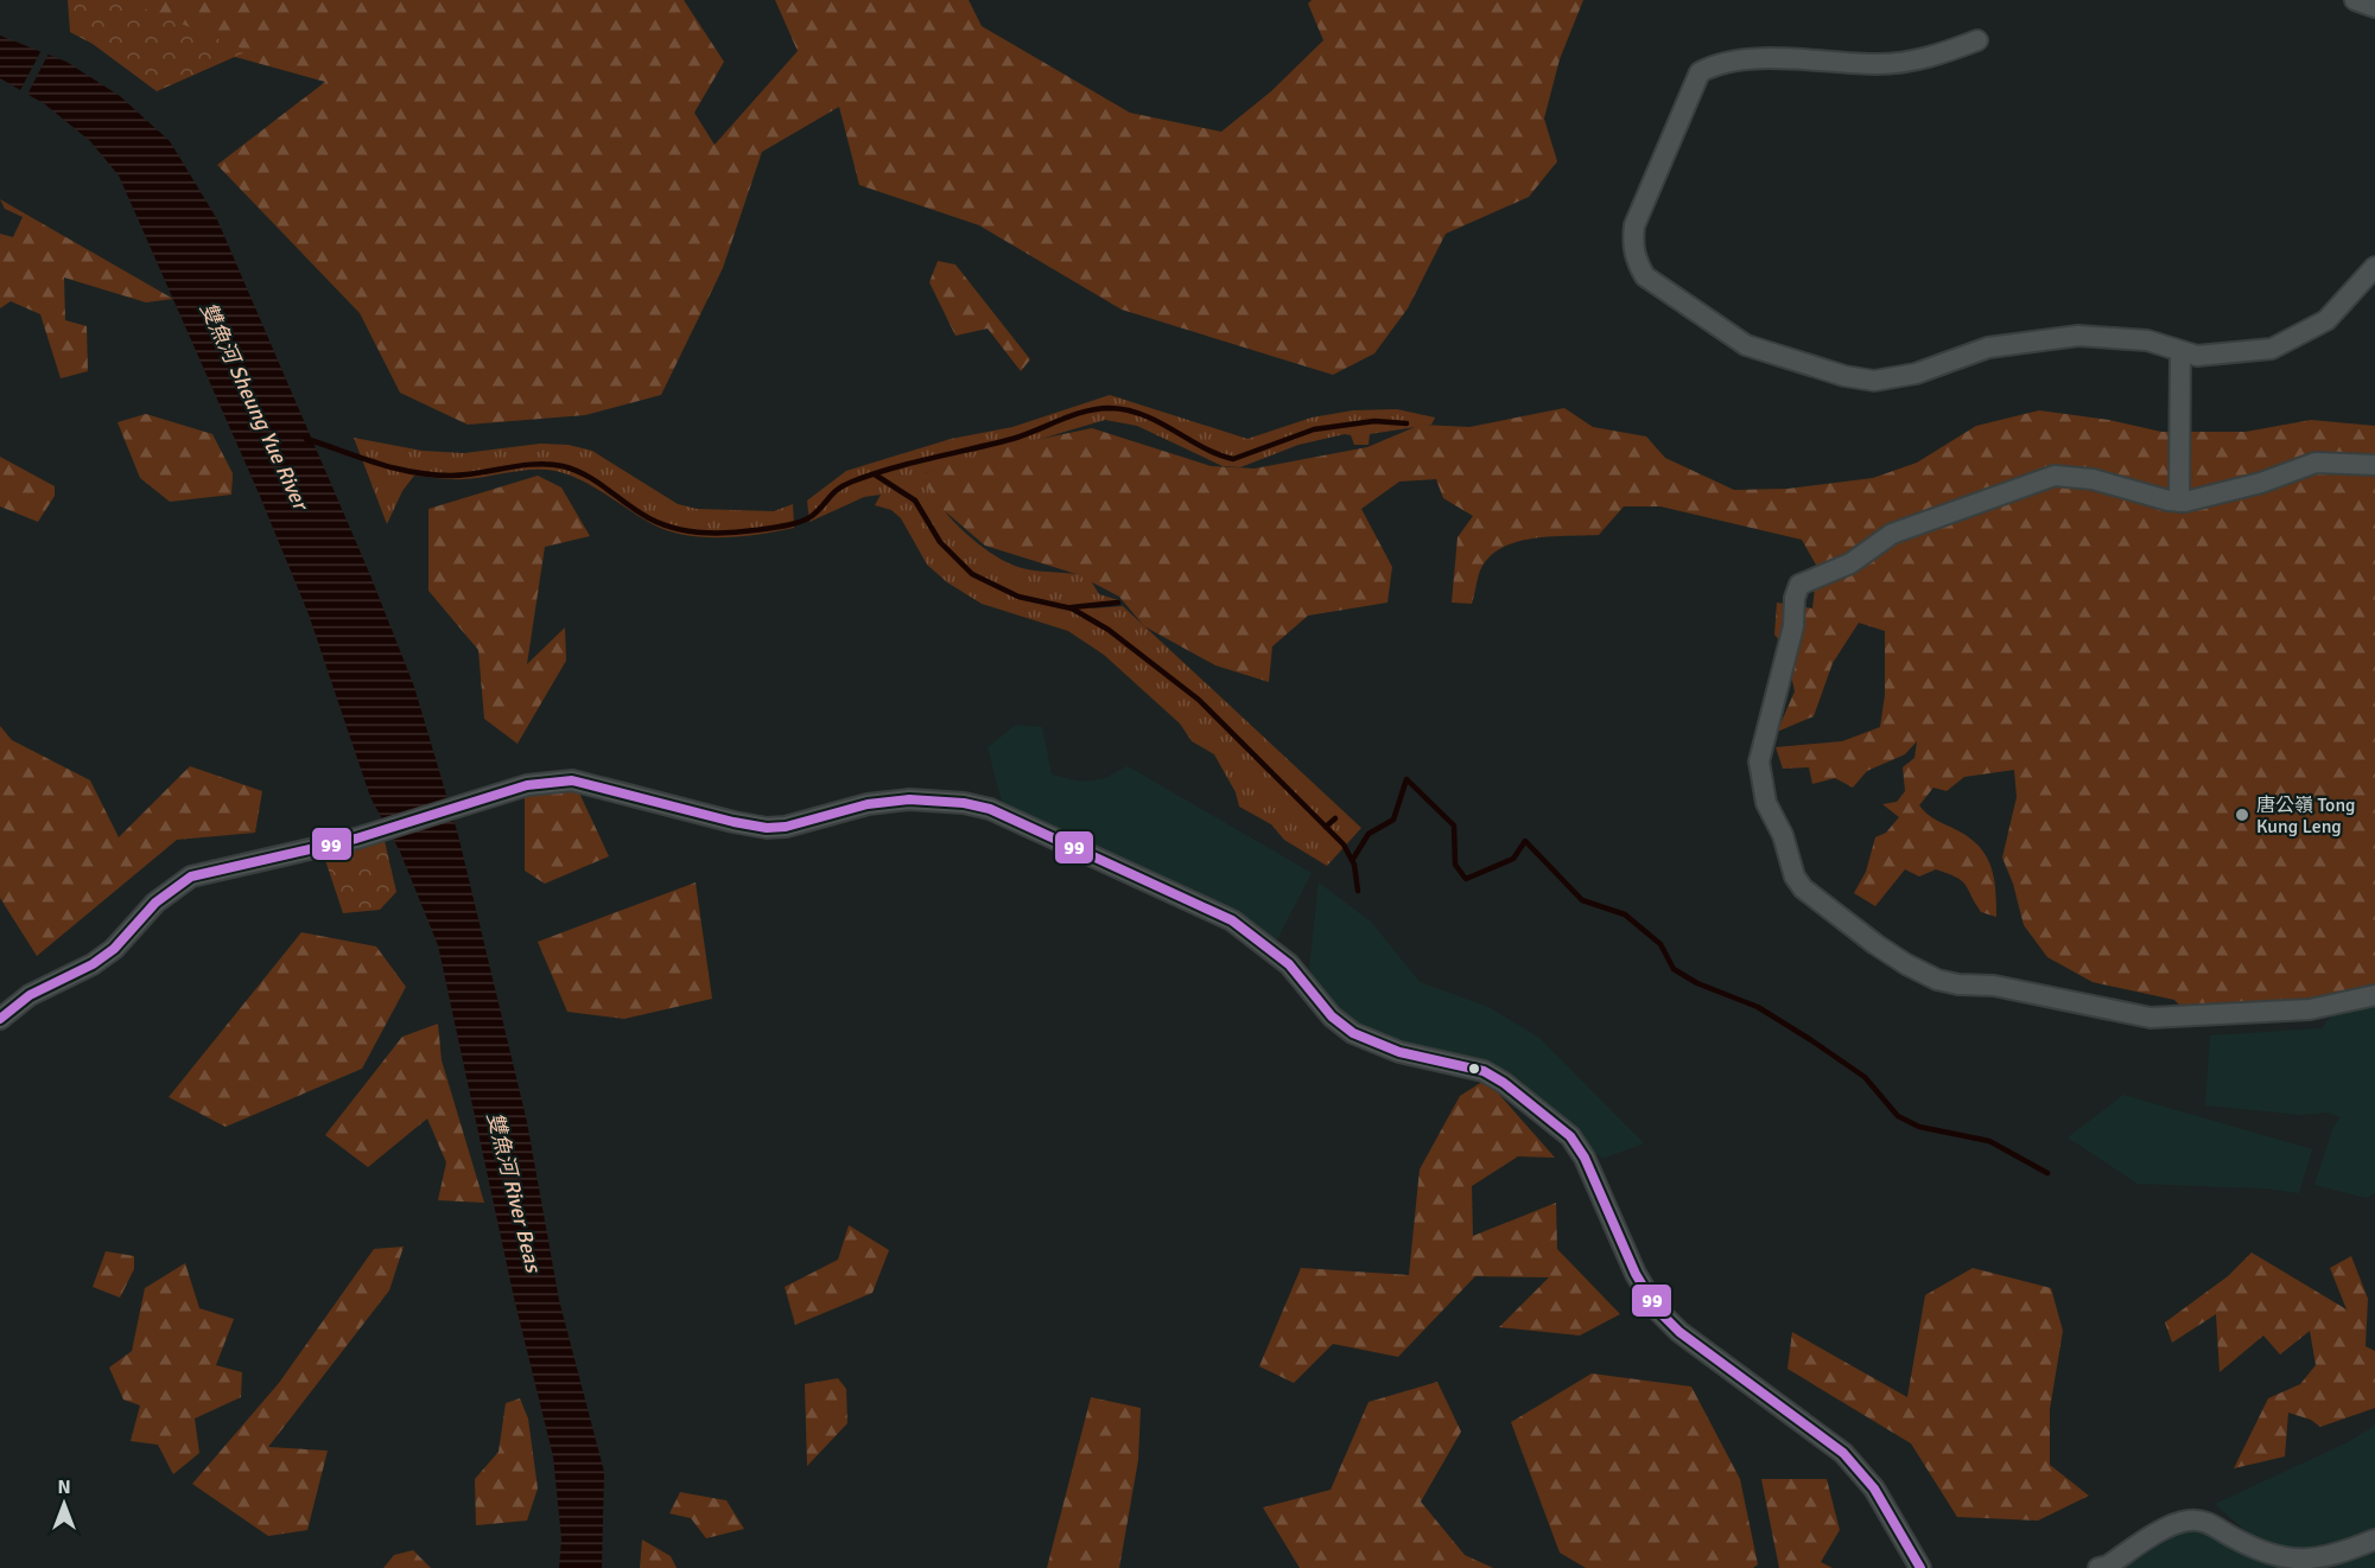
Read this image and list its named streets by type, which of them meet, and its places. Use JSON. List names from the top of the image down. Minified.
{"water":["雙魚河 Sheung Yue River","雙魚河 River Beas"],"places":["唐公嶺 Tong Kung Leng"],"lines":["transit line 99"],"north":"top"}
